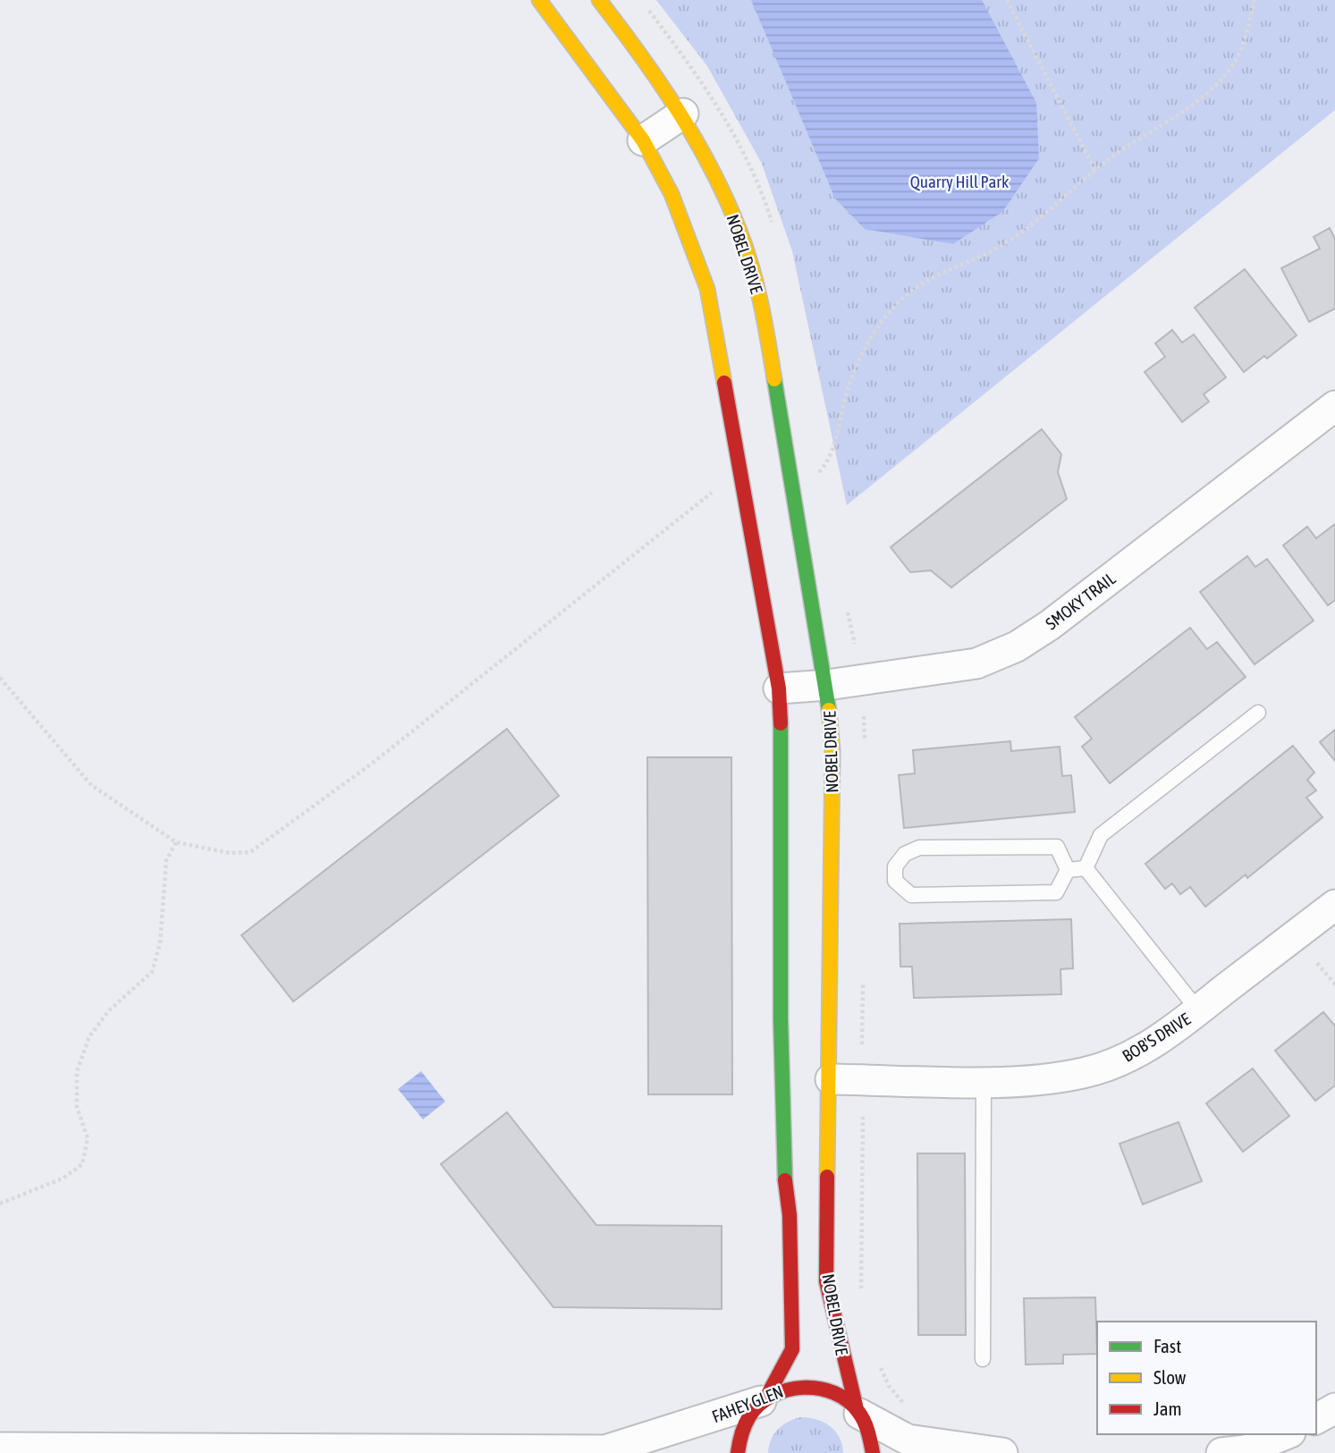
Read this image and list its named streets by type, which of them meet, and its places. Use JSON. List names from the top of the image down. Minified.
{"streets":{"street":["NOBEL DRIVE","SMOKY TRAIL","BOB'S DRIVE","FAHEY GLEN"]},"crossings":[["NOBEL DRIVE","SMOKY TRAIL"],["NOBEL DRIVE","BOB'S DRIVE"],["NOBEL DRIVE","FAHEY GLEN"]],"parks":["Quarry Hill Park"],"legend":["Fast","Slow","Jam"]}
